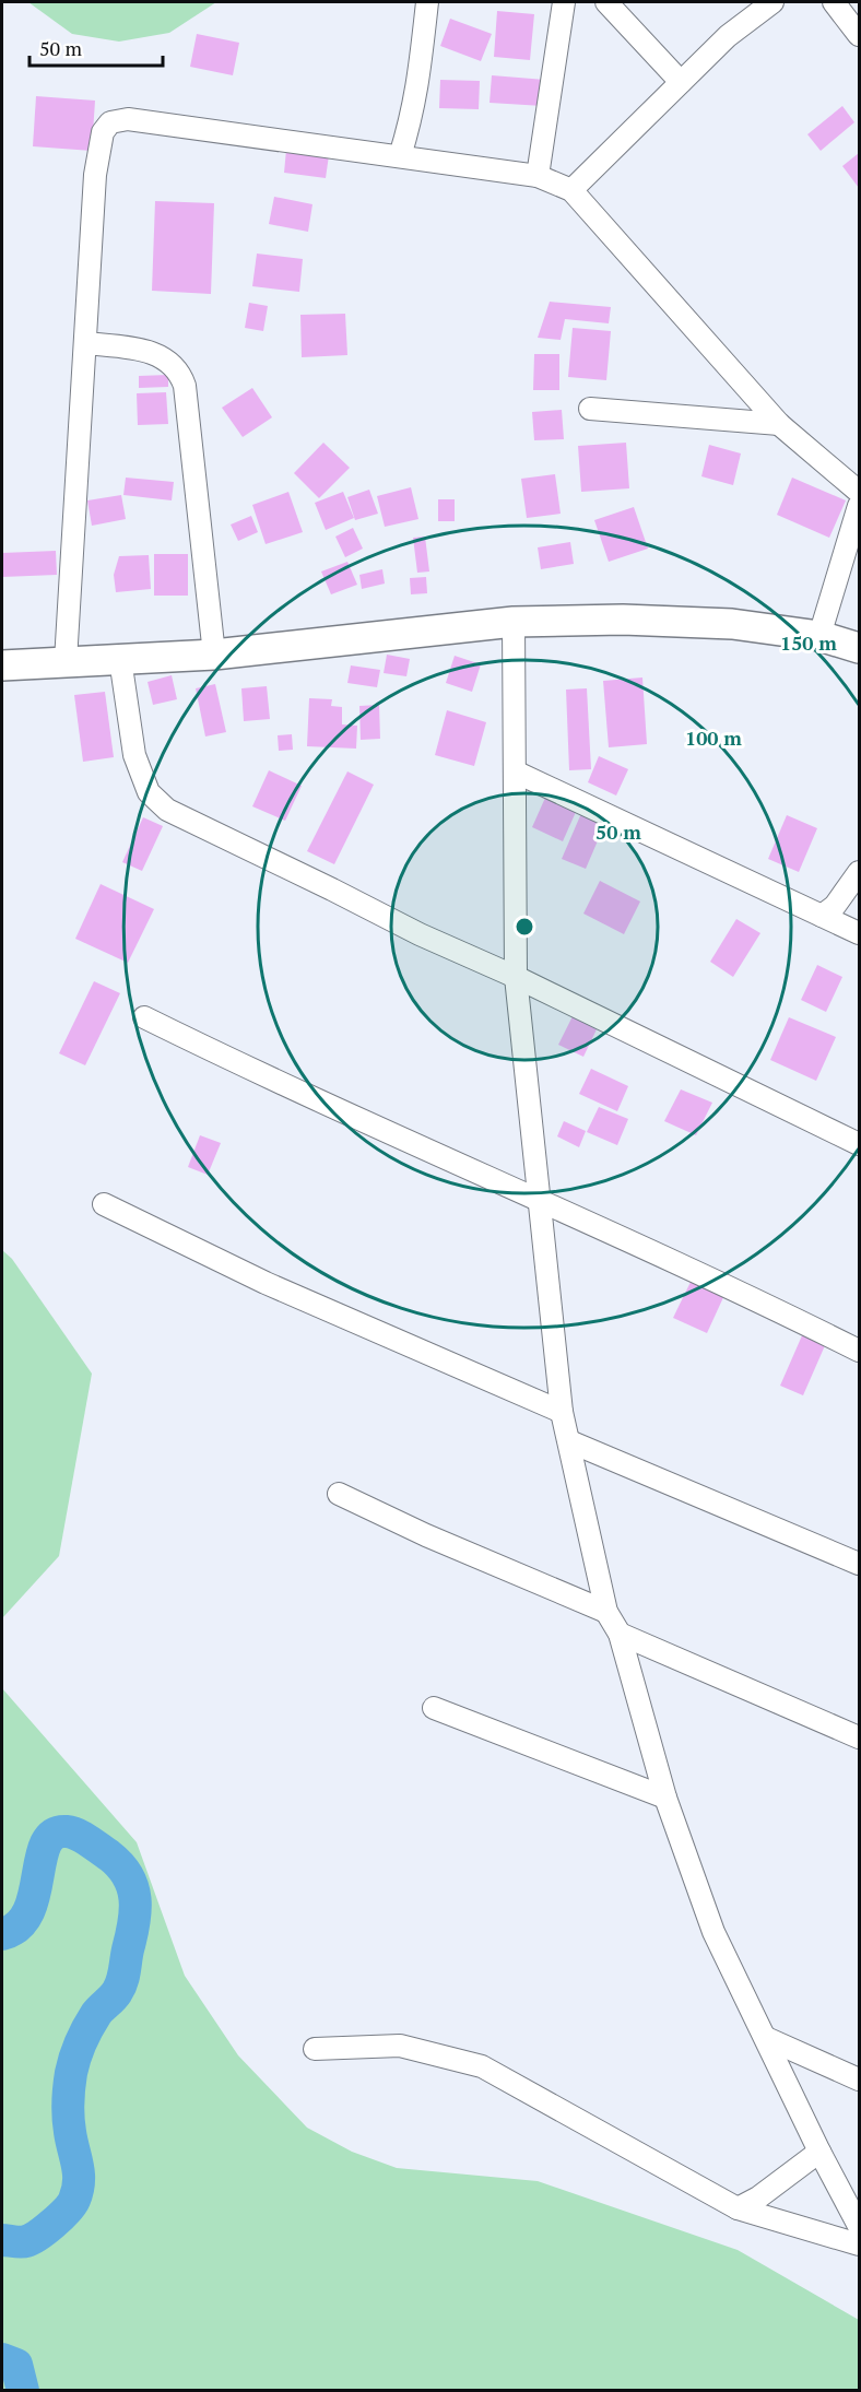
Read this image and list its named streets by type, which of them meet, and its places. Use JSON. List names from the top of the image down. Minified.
{"scale_bar":"50 m","rings":["150 m","100 m","50 m"]}
